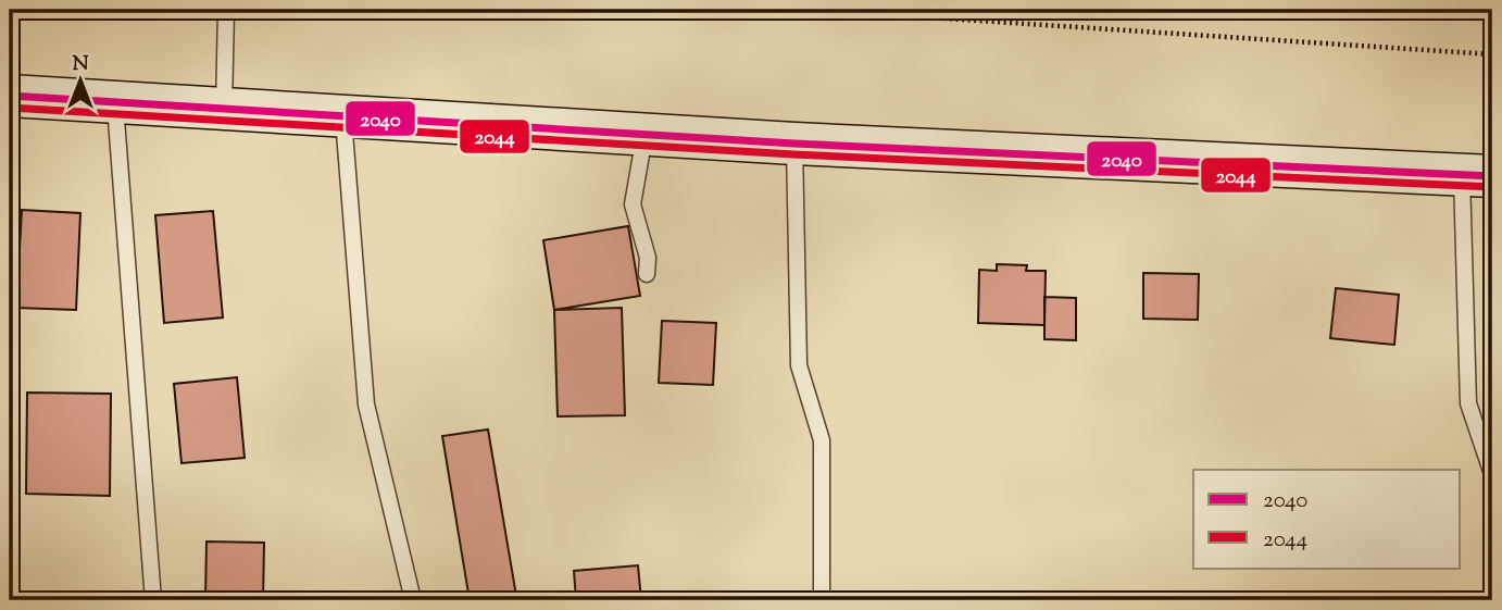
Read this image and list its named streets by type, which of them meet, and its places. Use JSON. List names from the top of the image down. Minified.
{"lines":["transit line 2040","transit line 2044"],"legend":["2040","2044"],"north":"top"}
